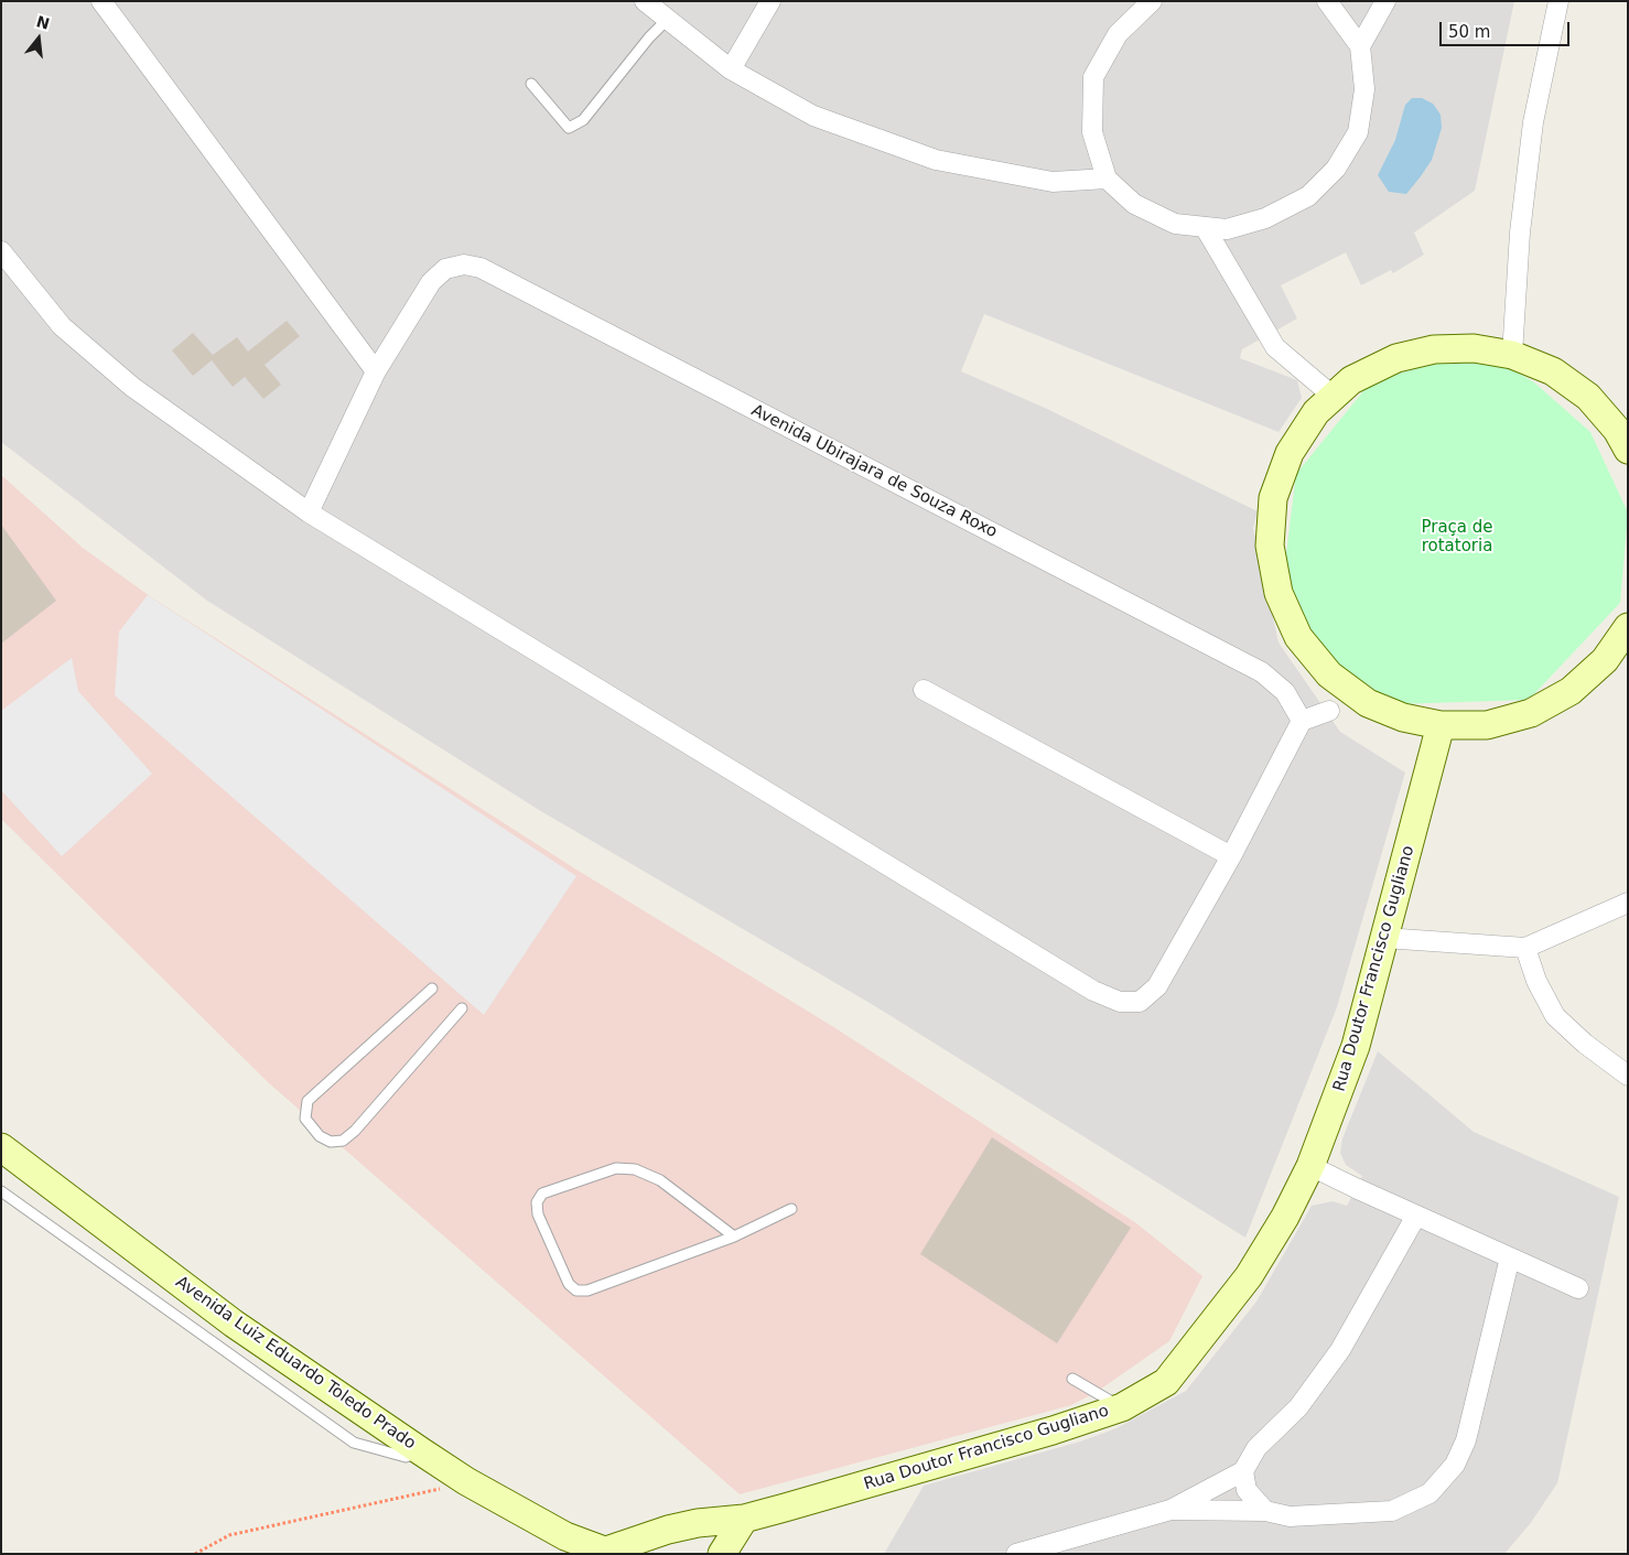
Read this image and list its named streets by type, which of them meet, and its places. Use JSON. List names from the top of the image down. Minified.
{"streets":{"main road":["Rua Doutor Francisco Gugliano","Avenida Luiz Eduardo Toledo Prado"],"street":["Avenida Ubirajara de Souza Roxo"]},"crossings":[["Rua Doutor Francisco Gugliano","Avenida Luiz Eduardo Toledo Prado"]],"parks":["Praça de rotatoria"],"scale_bar":"50 m","north":"top"}
